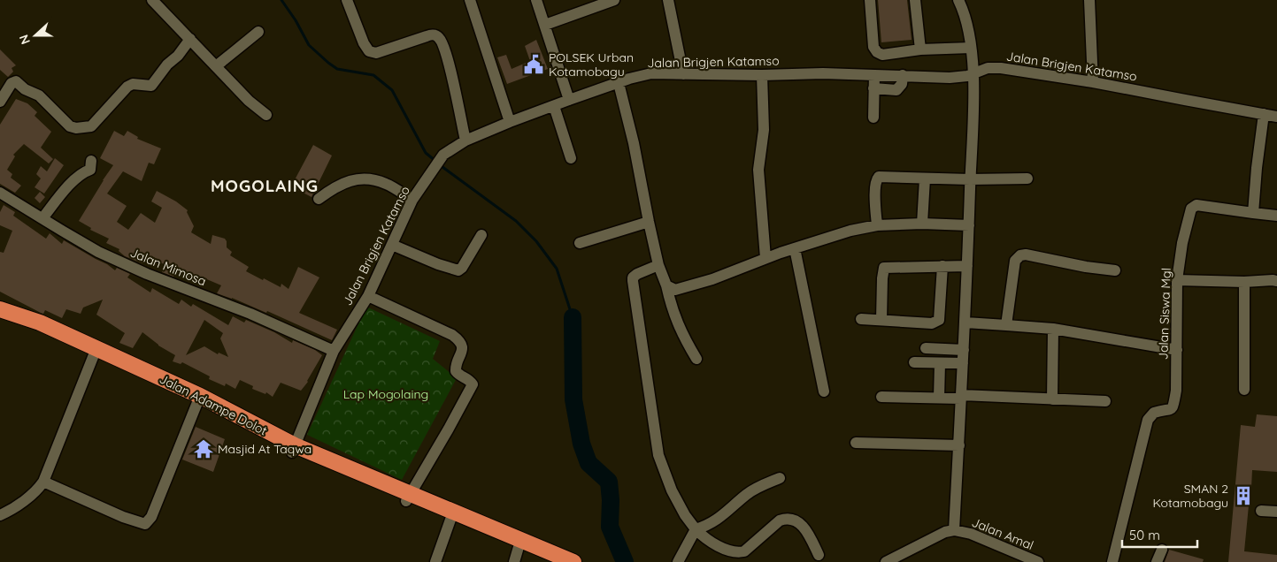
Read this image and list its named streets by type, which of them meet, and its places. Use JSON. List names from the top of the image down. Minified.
{"streets":{"highway":["Jalan Adampe Dolot"],"street":["Jalan Brigjen Katamso","Jalan Mimosa","Jalan Siswa Mgl","Jalan Amal"]},"crossings":[["Jalan Brigjen Katamso","Jalan Mimosa"],["Jalan Brigjen Katamso","Jalan Adampe Dolot"]],"districts":["MOGOLAING"],"parks":["Lap Mogolaing"],"places":{"public building":["POLSEK Urban Kotamobagu"],"temple":["Masjid At Taqwa"],"building":["SMAN 2 Kotamobagu"]},"scale_bar":"50 m","north":"left"}
